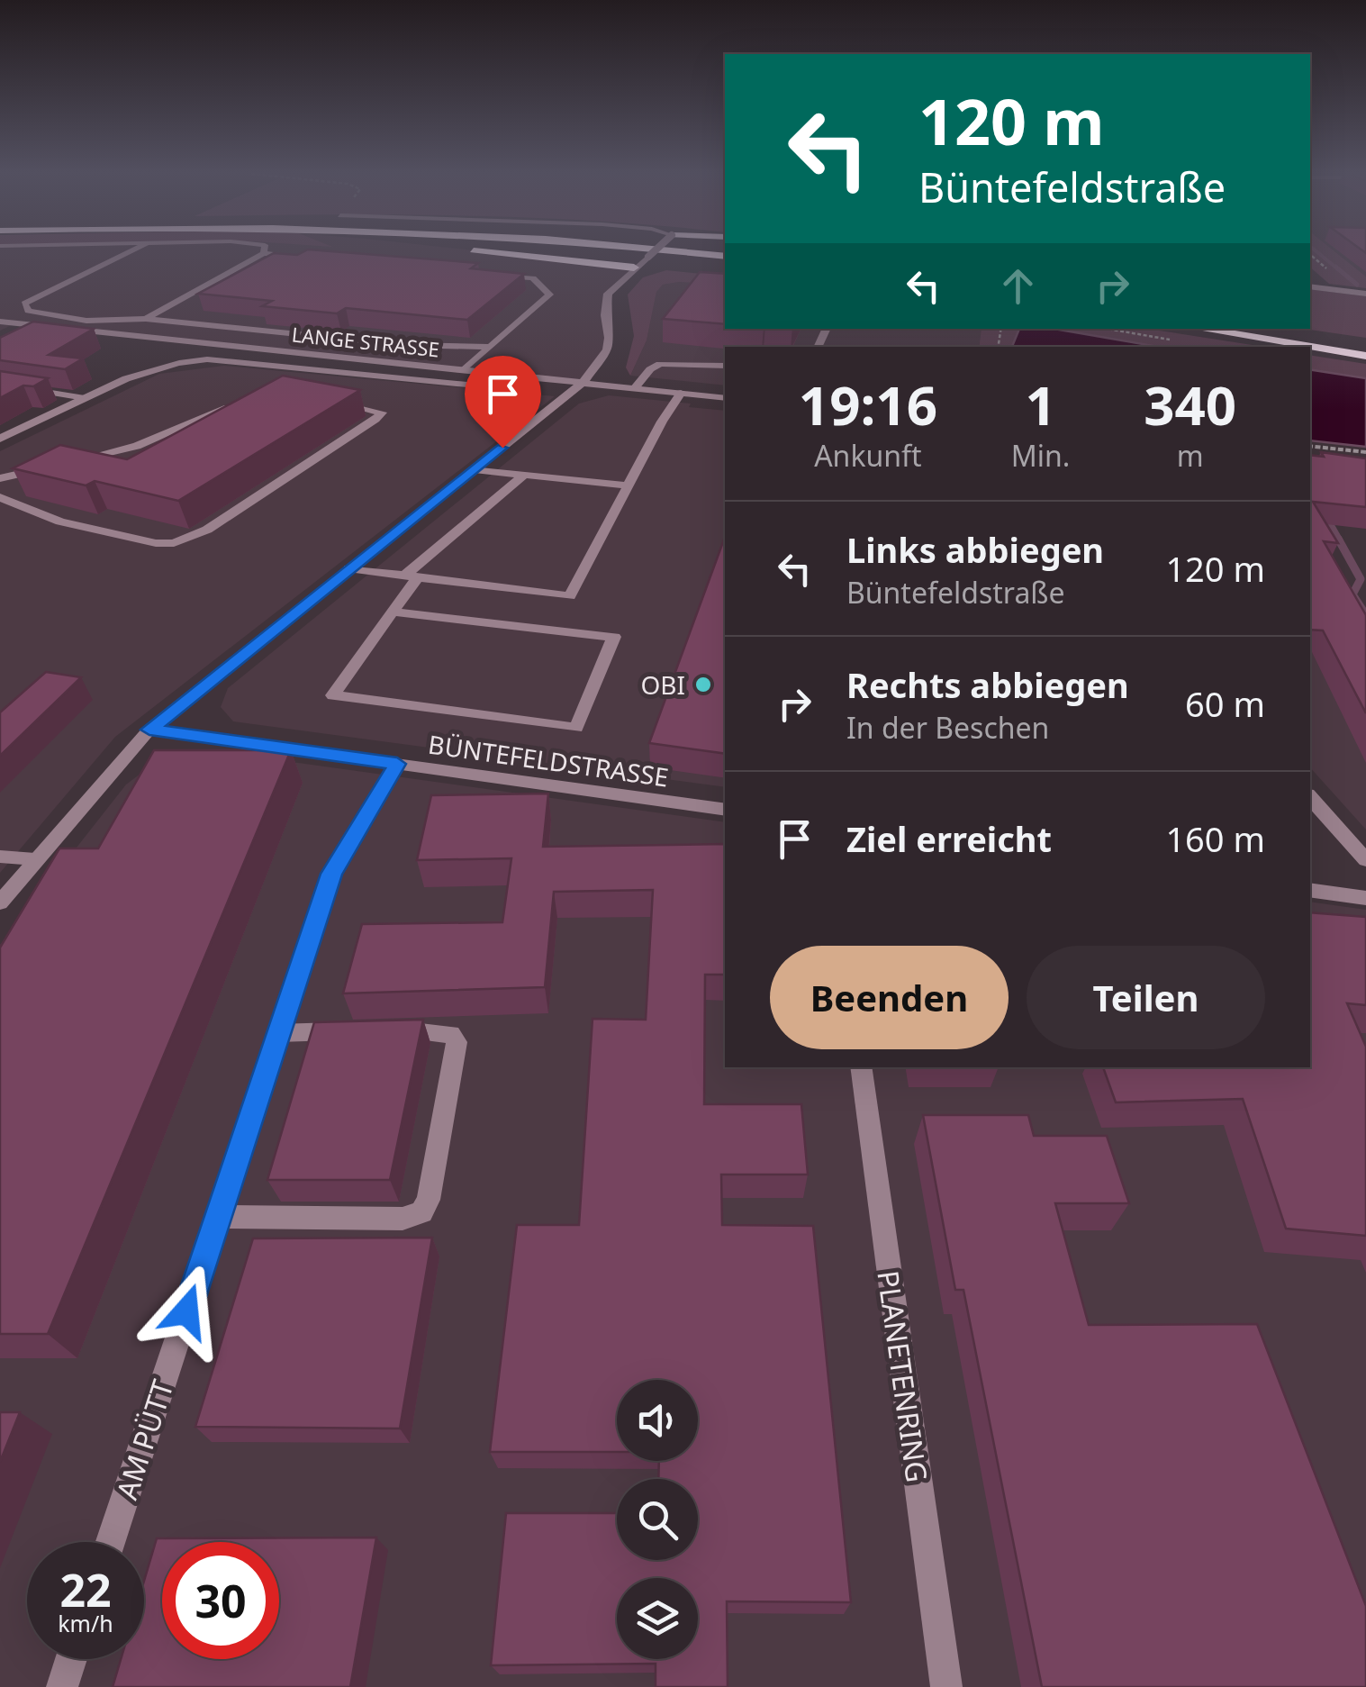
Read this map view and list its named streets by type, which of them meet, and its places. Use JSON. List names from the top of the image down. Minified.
{"streets":{"street":["LANGE STRASSE","BÜNTEFELDSTRASSE","PLANETENRING","AM PÜTT"]},"crossings":[["BÜNTEFELDSTRASSE","AM PÜTT"]],"places":["OBI"],"page":{"turn":["120 m","Büntefeldstraße"],"eta":["19:16","Ankunft","1","Min.","340","m"],"list":[{"name":"Links abbiegen","note":"Büntefeldstraße","value":"120 m"},{"name":"Rechts abbiegen","note":"In der Beschen","value":"60 m"},{"name":"Ziel erreicht","value":"160 m"}],"buttons":["Beenden","Teilen"],"speed":"22 km/h","limit":"30"}}
